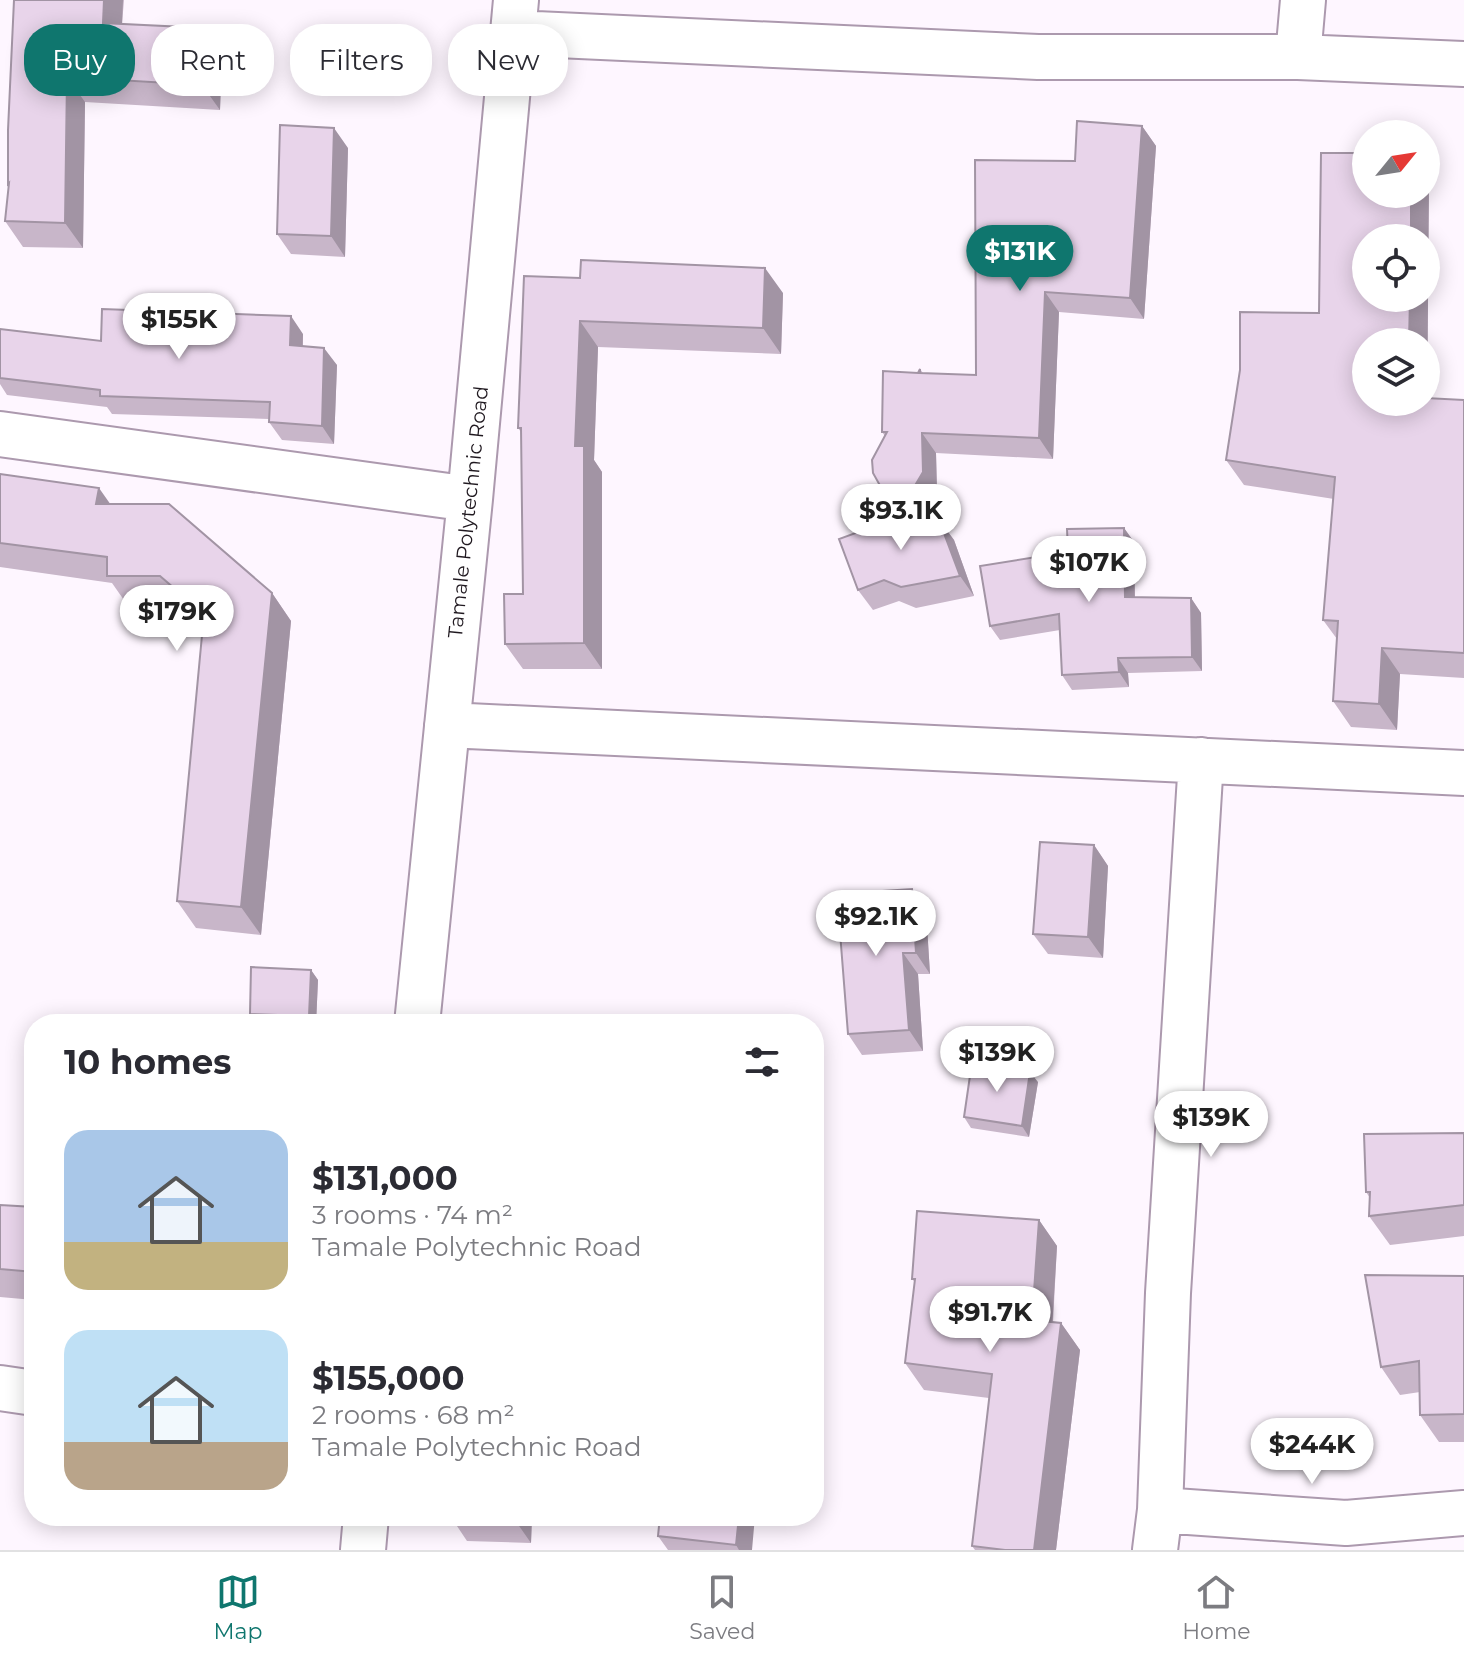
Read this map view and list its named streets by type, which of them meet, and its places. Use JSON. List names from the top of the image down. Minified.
{"streets":{"street":["Tamale Polytechnic Road"]},"north":"top right","page":{"chip":["Buy","Rent","Filters","New"],"price":["$131K","$155K","$93.1K","$107K","$179K","$92.1K","$139K","$139K","$91.7K","$244K"],"heading":"10 homes","list":[{"name":"$131,000","note":"3 rooms · 74 m² · Tamale Polytechnic Road"},{"name":"$155,000","note":"2 rooms · 68 m² · Tamale Polytechnic Road"}],"tabs":["Map","Saved","Home"]}}
